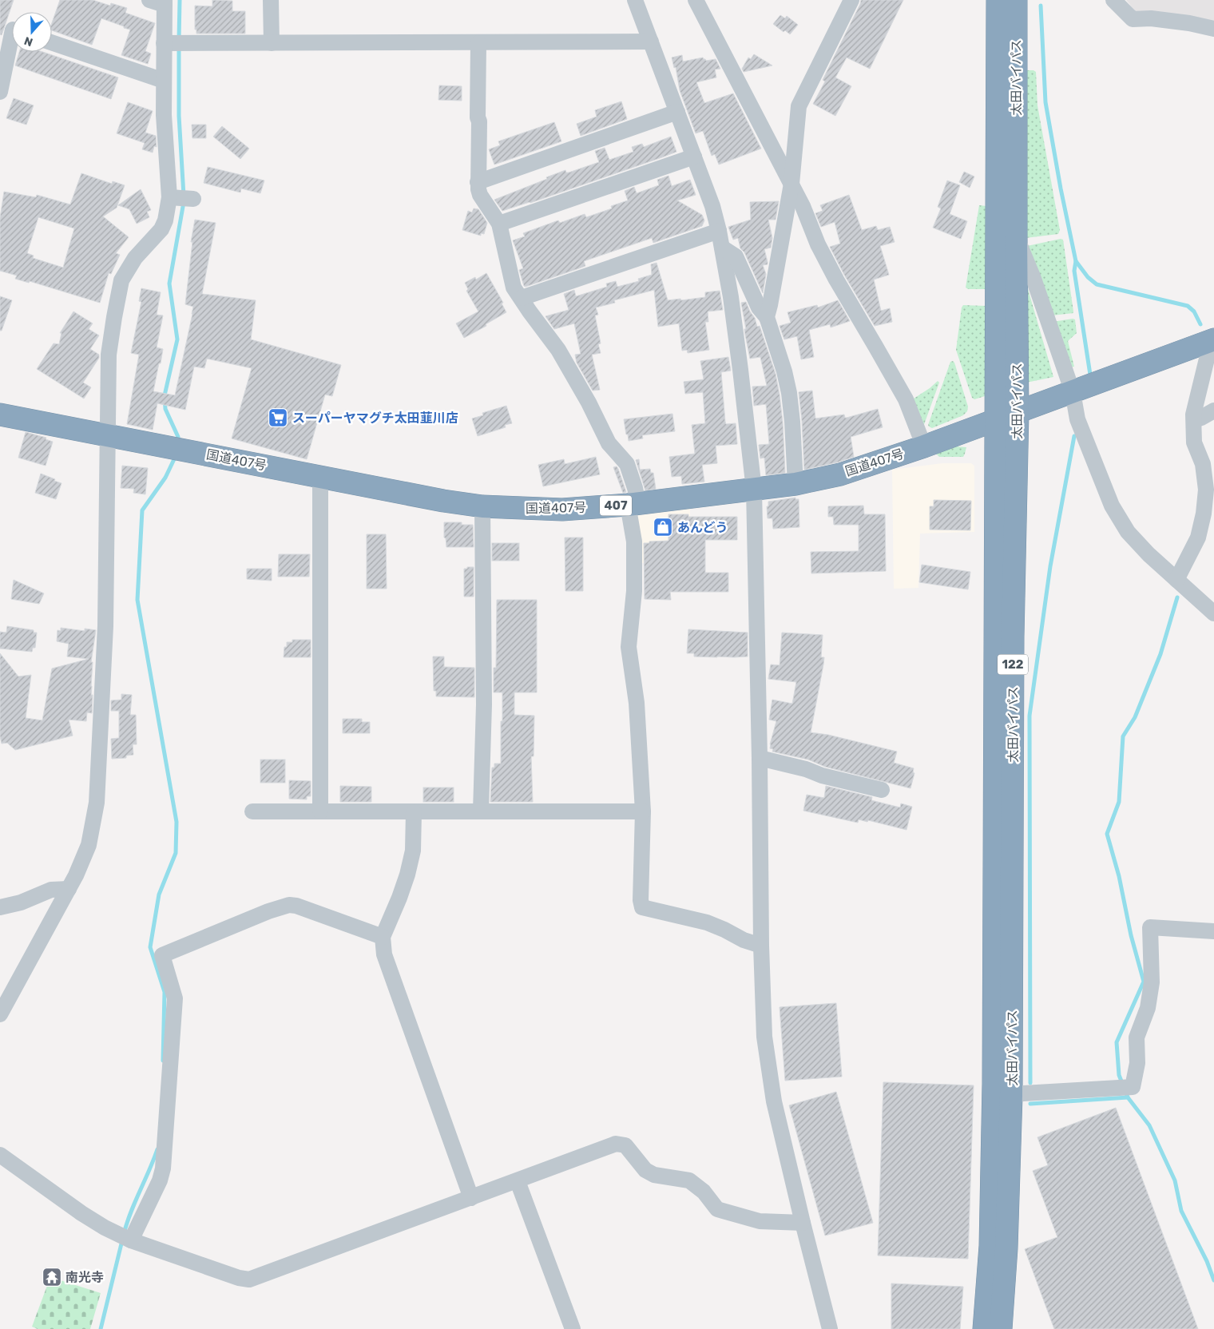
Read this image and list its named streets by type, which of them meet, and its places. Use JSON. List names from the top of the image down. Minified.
{"streets":{"highway":["太田バイパス","国道407号","407","122"]},"crossings":[["太田バイパス","国道407号"]],"places":{"supermarket":["スーパーヤマグチ太田韮川店"],"shop":["あんどう"],"temple":["南光寺"]},"north":"bottom"}
